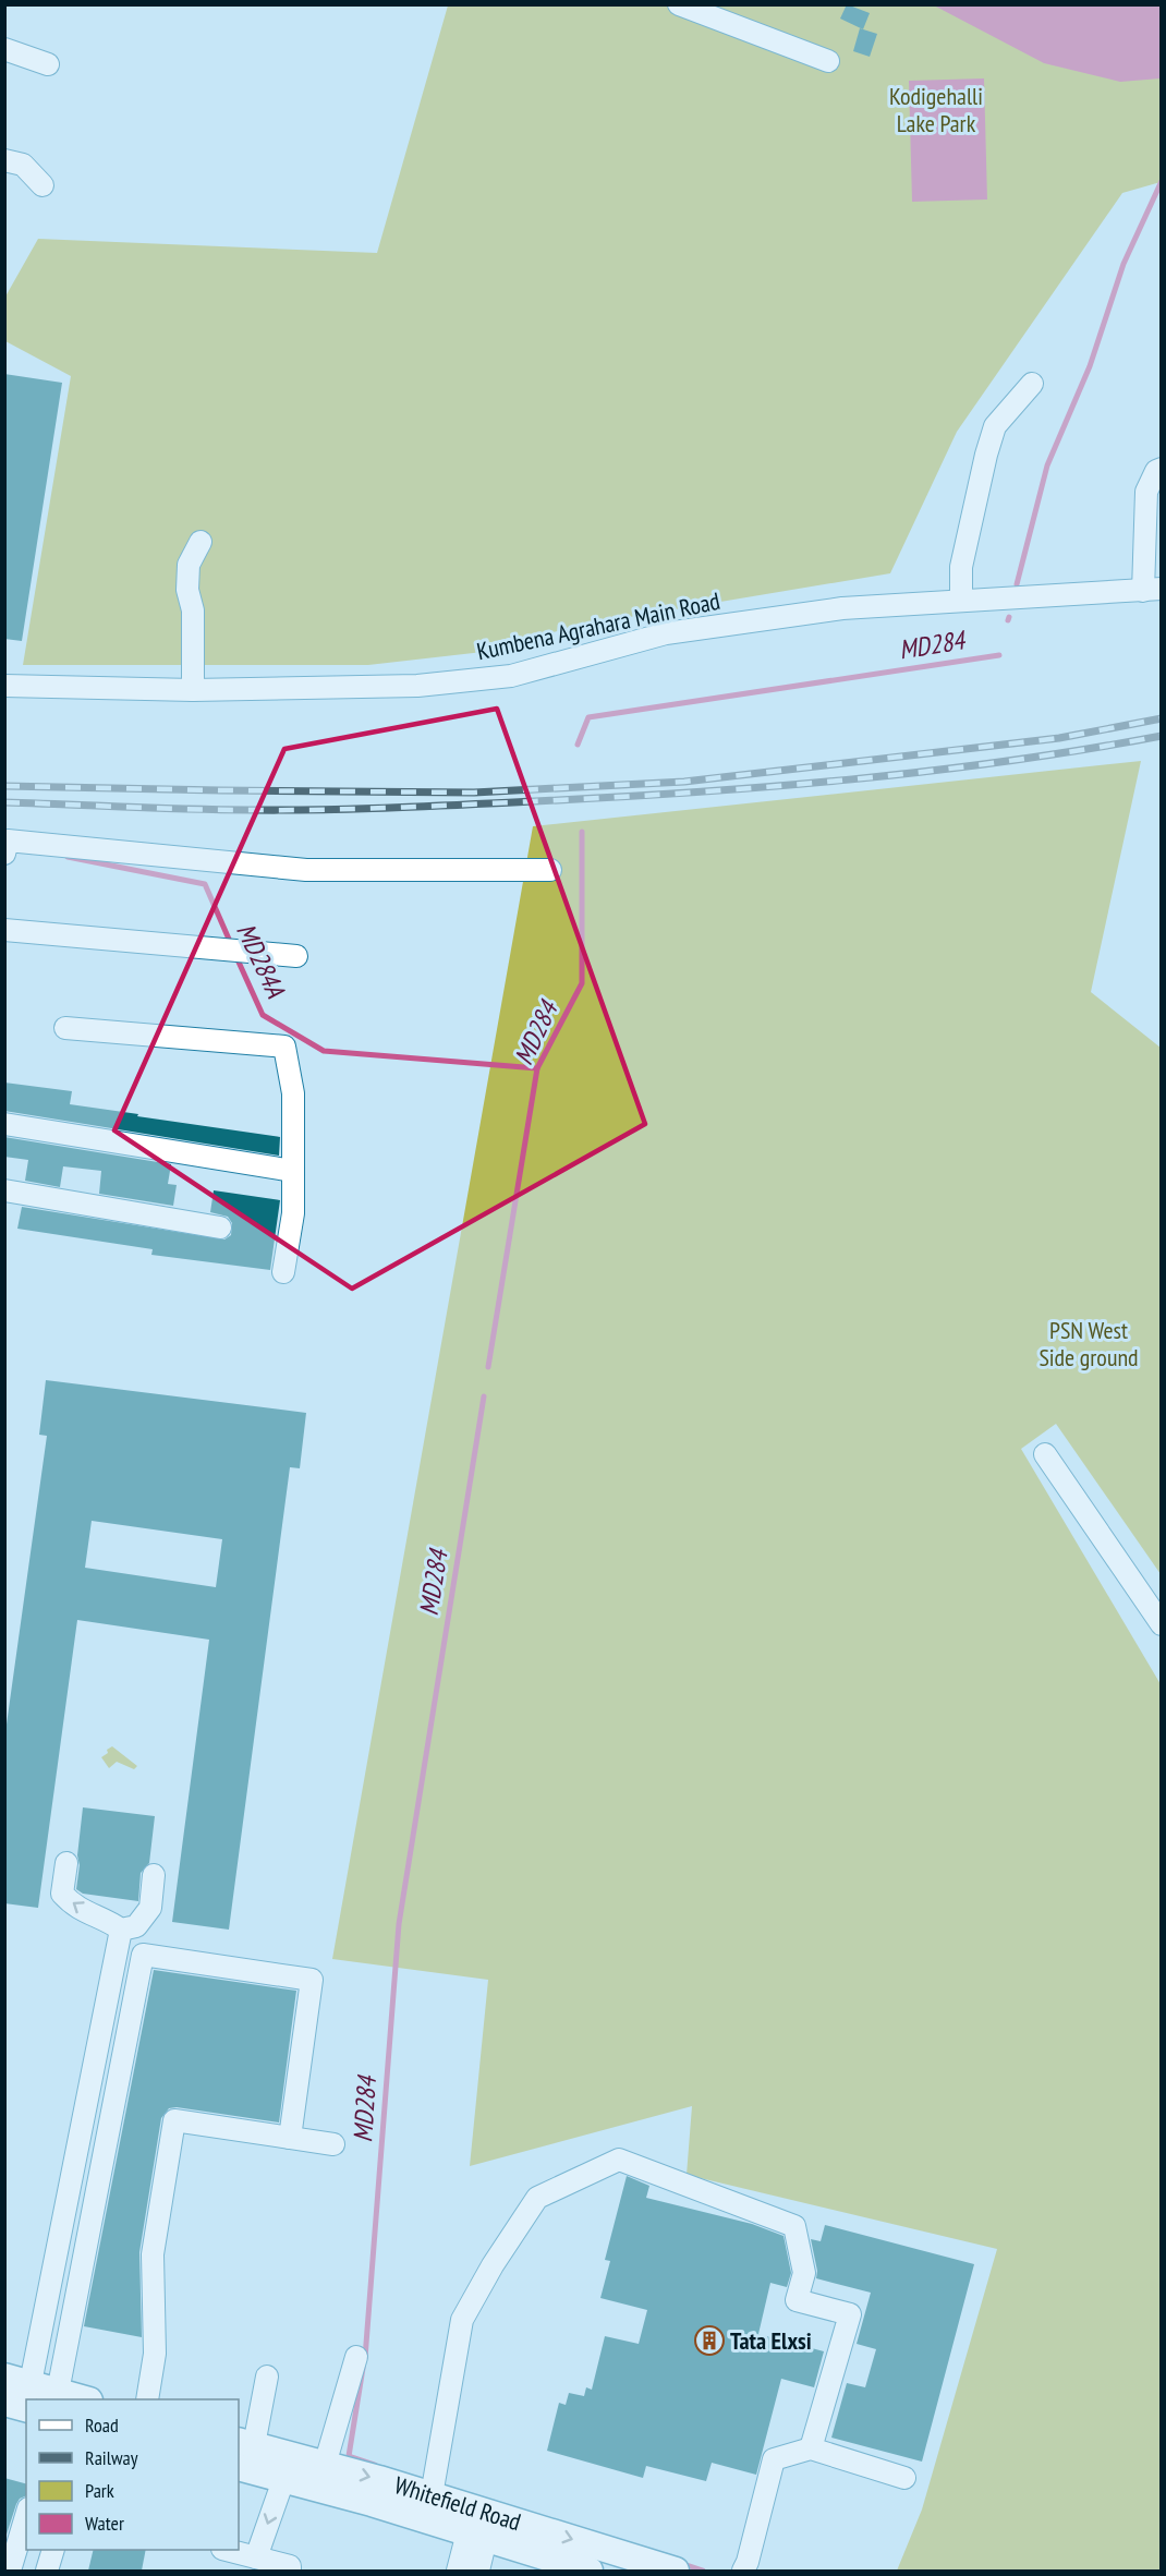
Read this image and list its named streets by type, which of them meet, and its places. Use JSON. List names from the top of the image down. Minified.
{"streets":{"main road":["Whitefield Road"],"street":["Kumbena Agrahara Main Road"]},"water":["MD284","MD284A"],"parks":["Kodigehalli Lake Park","PSN West Side ground"],"places":{"building":["Tata Elxsi"]},"legend":["Road","Railway","Park","Water"]}
